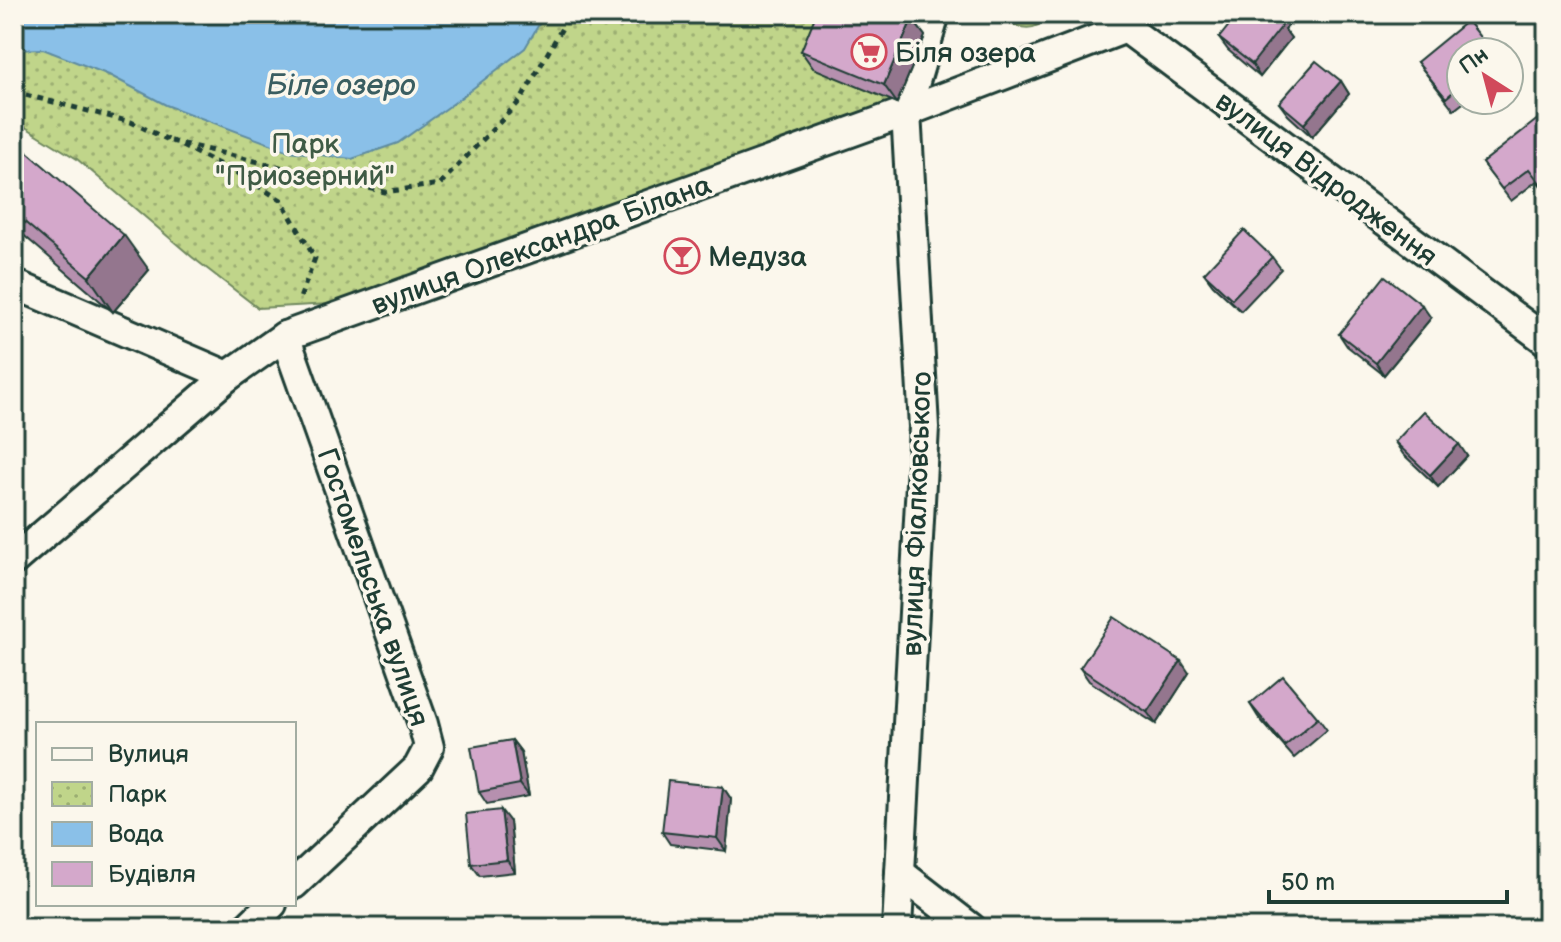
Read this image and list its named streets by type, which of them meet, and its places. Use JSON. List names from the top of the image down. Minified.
{"streets":{"street":["вулиця Відродження","вулиця Олександра Білана","вулиця Фіалковського","Гостомельська вулиця"]},"crossings":[["вулиця Відродження","вулиця Олександра Білана"],["вулиця Олександра Білана","вулиця Фіалковського"],["вулиця Олександра Білана","Гостомельська вулиця"]],"water":["Біле озеро"],"parks":["Парк \"Приозерний\""],"places":{"supermarket":["Біля озера"],"bar":["Медуза"]},"legend":["Вулиця","Парк","Вода","Будівля"],"scale_bar":"50 m","north":"top left"}
